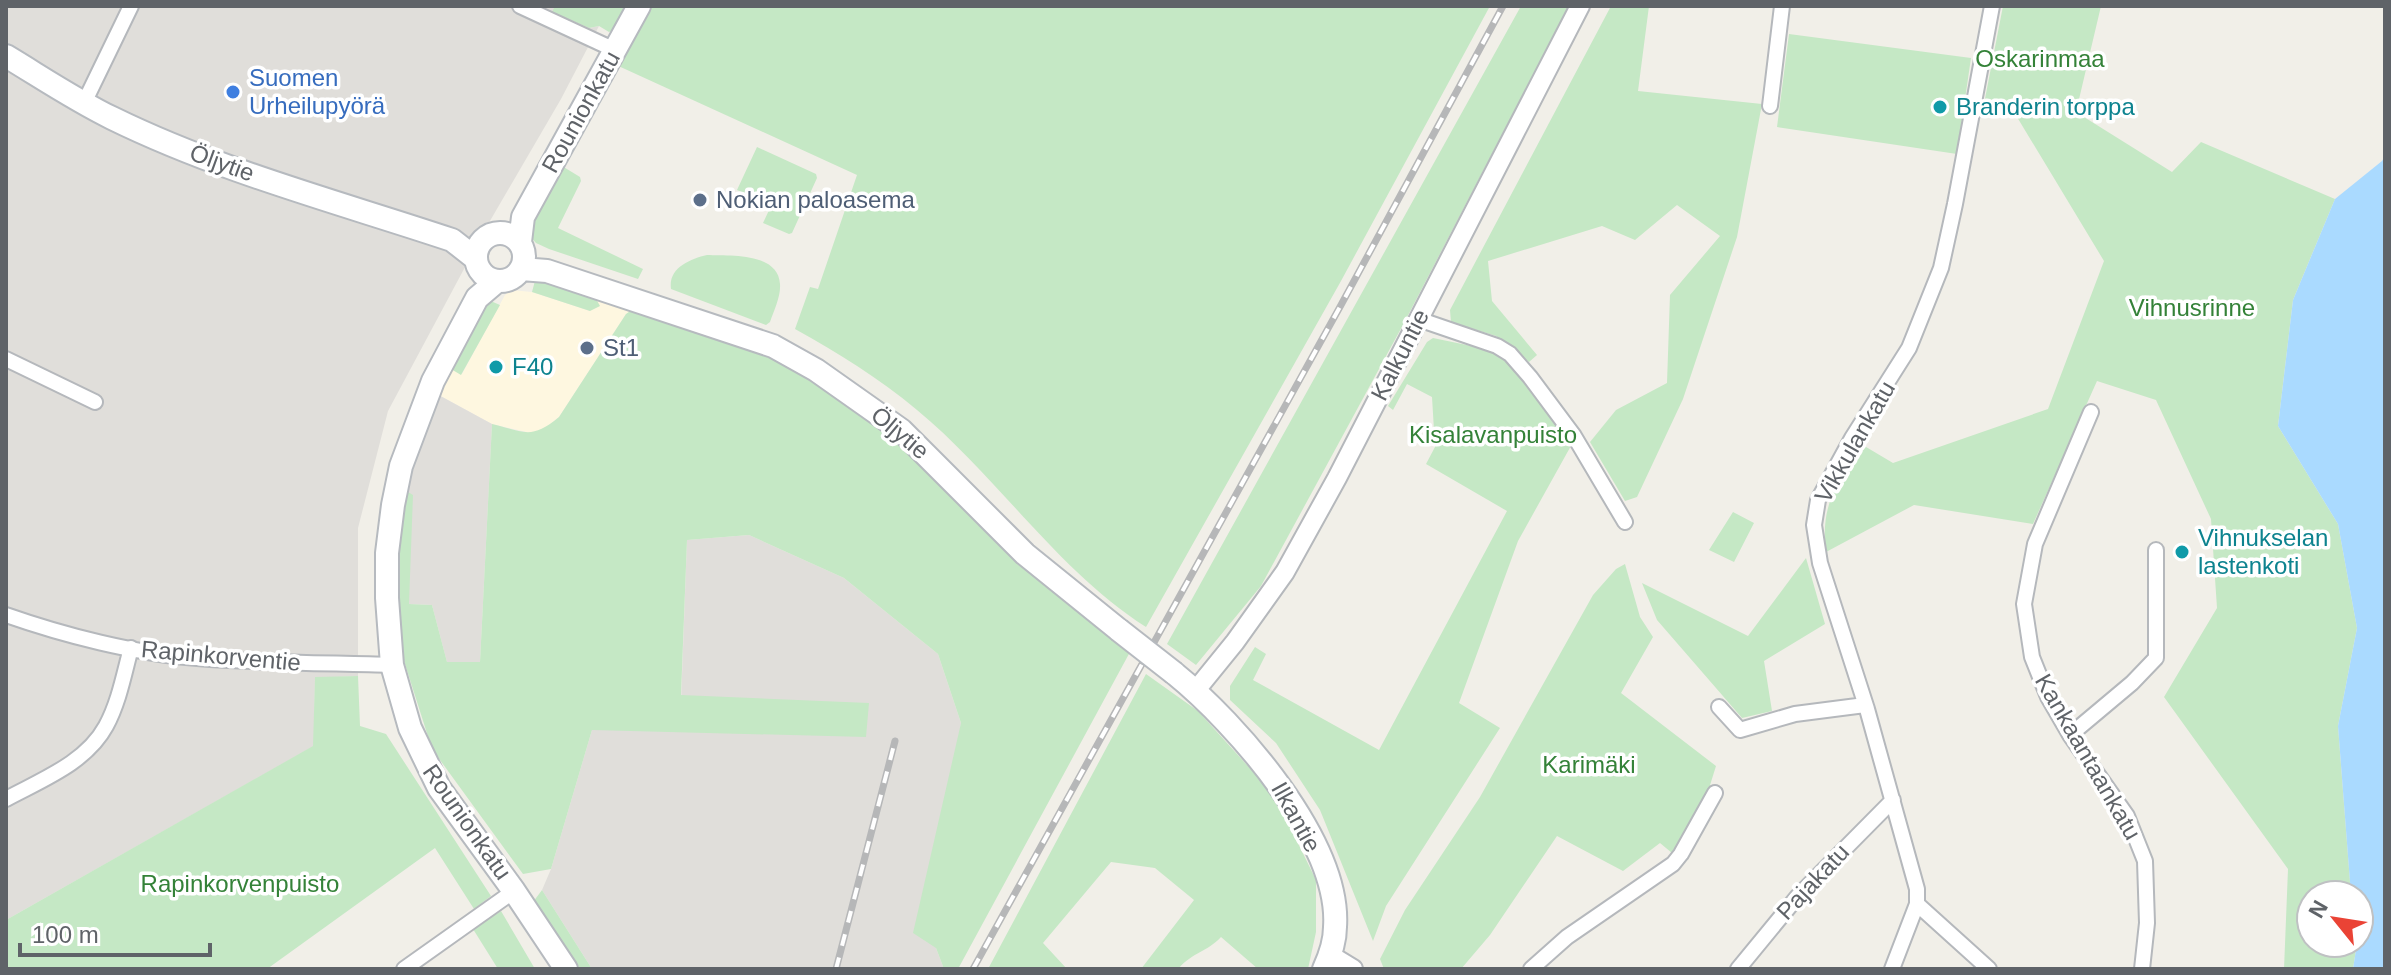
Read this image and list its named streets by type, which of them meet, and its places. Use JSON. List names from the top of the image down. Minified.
{"streets":{"main road":["Rounionkatu","Öljytie","Ilkantie"],"street":["Kalkuntie","Vikkulankatu","Rapinkorventie","Kankaantaankatu","Pajakatu"]},"crossings":[["Rounionkatu","Öljytie"],["Rounionkatu","Rapinkorventie"],["Öljytie","Kalkuntie"],["Öljytie","Ilkantie"],["Kalkuntie","Ilkantie"],["Vikkulankatu","Pajakatu"]],"parks":["Oskarinmaa","Vihnusrinne","Kisalavanpuisto","Karimäki","Rapinkorvenpuisto"],"places":["Suomen Urheilupyörä","Branderin torppa","Nokian paloasema","St1","F40","Vihnukselan lastenkoti"],"scale_bar":"100 m","north":"top left"}
